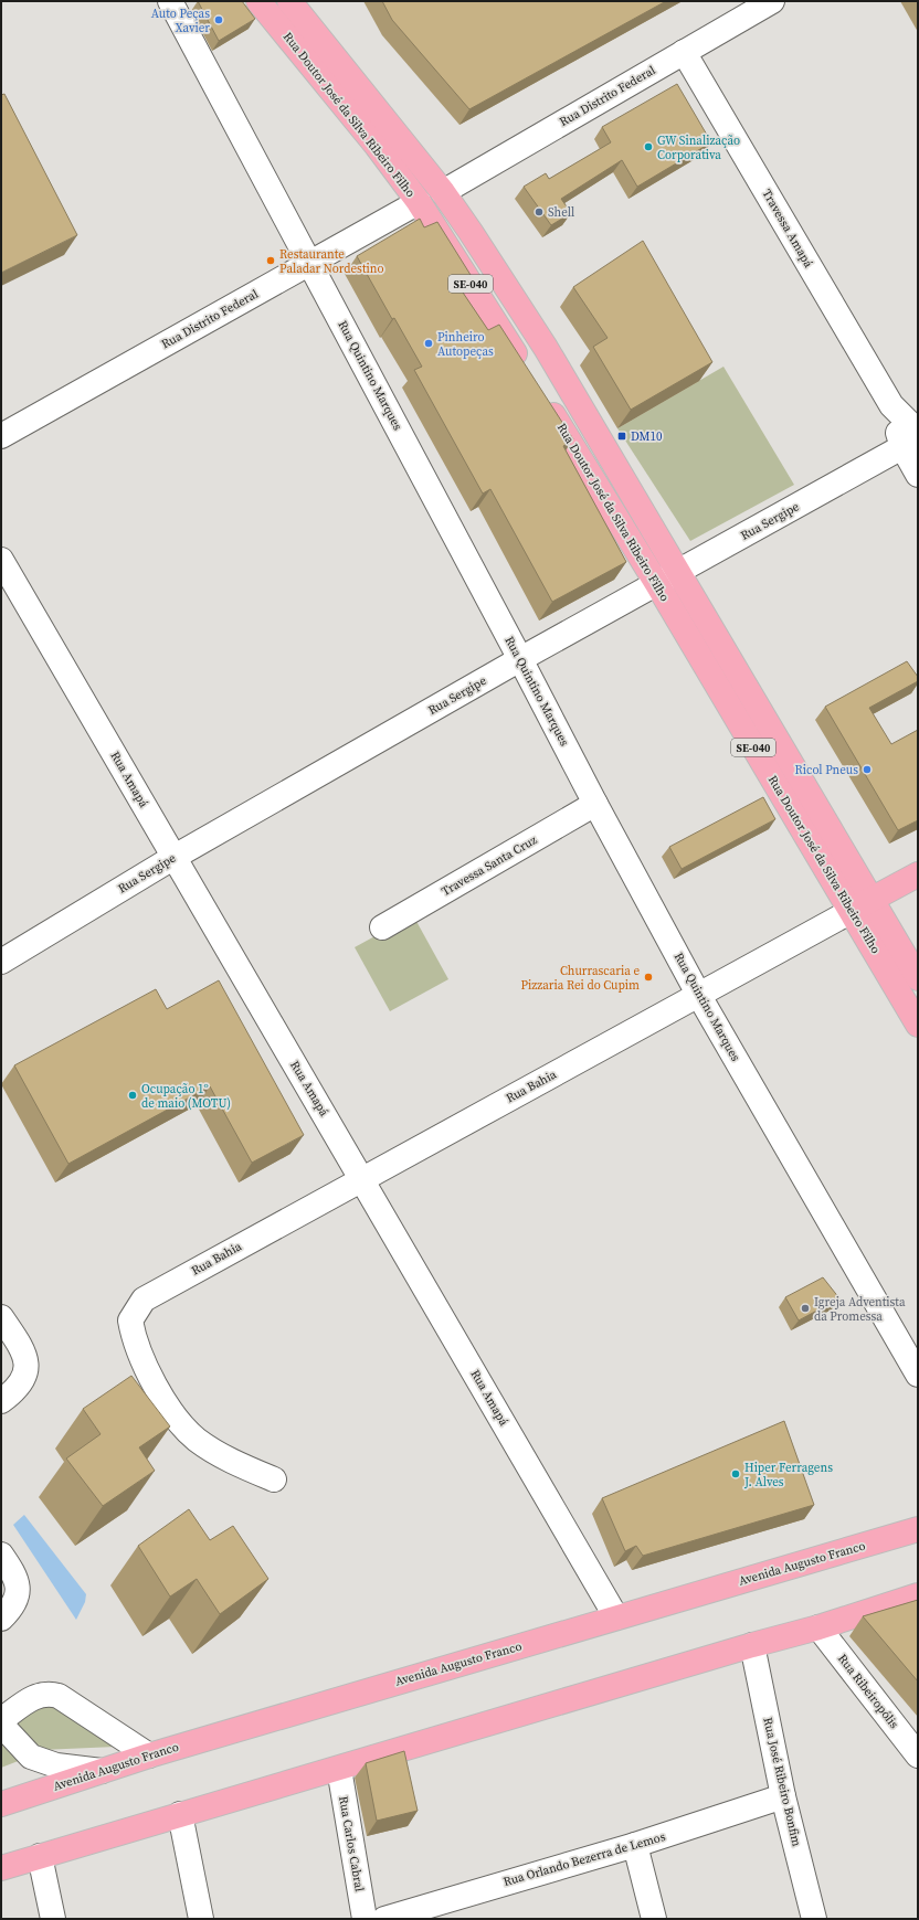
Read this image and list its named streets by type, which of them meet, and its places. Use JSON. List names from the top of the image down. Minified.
{"streets":{"main road":["Rua Doutor José da Silva Ribeiro Filho","SE-040","Rua Bahia","Avenida Augusto Franco"],"street":["Rua Distrito Federal","Travessa Amapá","Rua Quintino Marques","Rua Sergipe","Rua Amapá","Travessa Santa Cruz","Rua Ribeiropólis","Rua José Ribeiro Bonfim","Rua Carlos Cabral","Rua Orlando Bezerra de Lemos"]},"crossings":[["Rua Distrito Federal","Rua Doutor José da Silva Ribeiro Filho"],["Rua Distrito Federal","Travessa Amapá"],["Rua Distrito Federal","Rua Quintino Marques"],["Rua Doutor José da Silva Ribeiro Filho","Rua Sergipe"],["Rua Doutor José da Silva Ribeiro Filho","Rua Bahia"],["Travessa Amapá","Rua Sergipe"],["Rua Quintino Marques","Rua Sergipe"],["Rua Quintino Marques","Travessa Santa Cruz"],["Rua Quintino Marques","Rua Bahia"],["Rua Sergipe","Rua Amapá"],["Rua Amapá","Rua Bahia"],["Rua Amapá","Avenida Augusto Franco"],["Rua José Ribeiro Bonfim","Rua Orlando Bezerra de Lemos"]],"places":{"other":["Auto Peças Xavier","GW Sinalização Corporativa","Shell","Restaurante Paladar Nordestino","Pinheiro Autopeças","Ricol Pneus","Churrascaria e Pizzaria Rei do Cupim","Ocupação 1º de maio (MOTU)","Igreja Adventista da Promessa","Hiper Ferragens J. Alves"],"transit":["DM10"]}}
